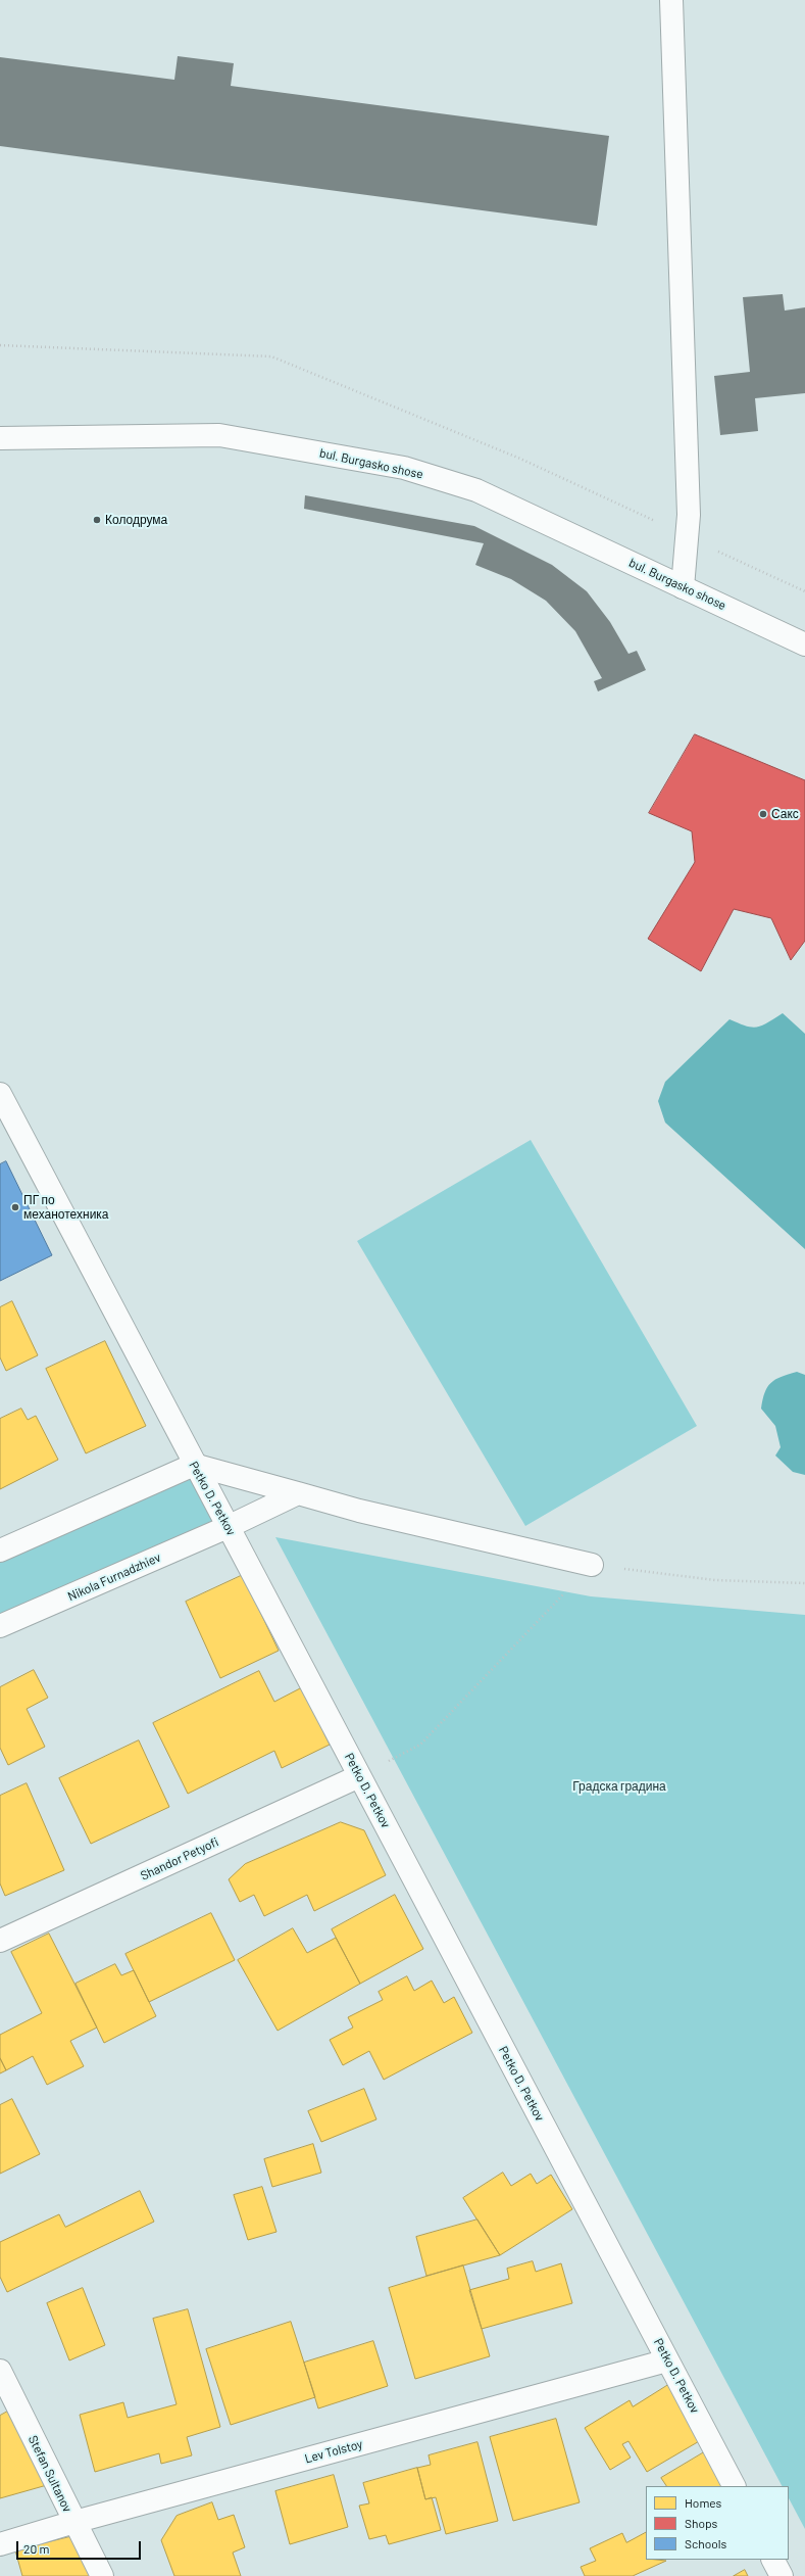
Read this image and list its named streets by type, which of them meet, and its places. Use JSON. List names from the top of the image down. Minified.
{"streets":{"street":["bul. Burgasko shose","Petko D. Petkov","Nikola Furnadzhiev","Shandor Petyofi","Lev Tolstoy","Stefan Sultanov"]},"crossings":[["Petko D. Petkov","Nikola Furnadzhiev"],["Petko D. Petkov","Shandor Petyofi"],["Petko D. Petkov","Lev Tolstoy"],["Lev Tolstoy","Stefan Sultanov"]],"parks":["Градска градина"],"places":["Колодрума","Сакс","ПГ по механотехника"],"legend":["Homes","Shops","Schools"],"scale_bar":"20 m"}
